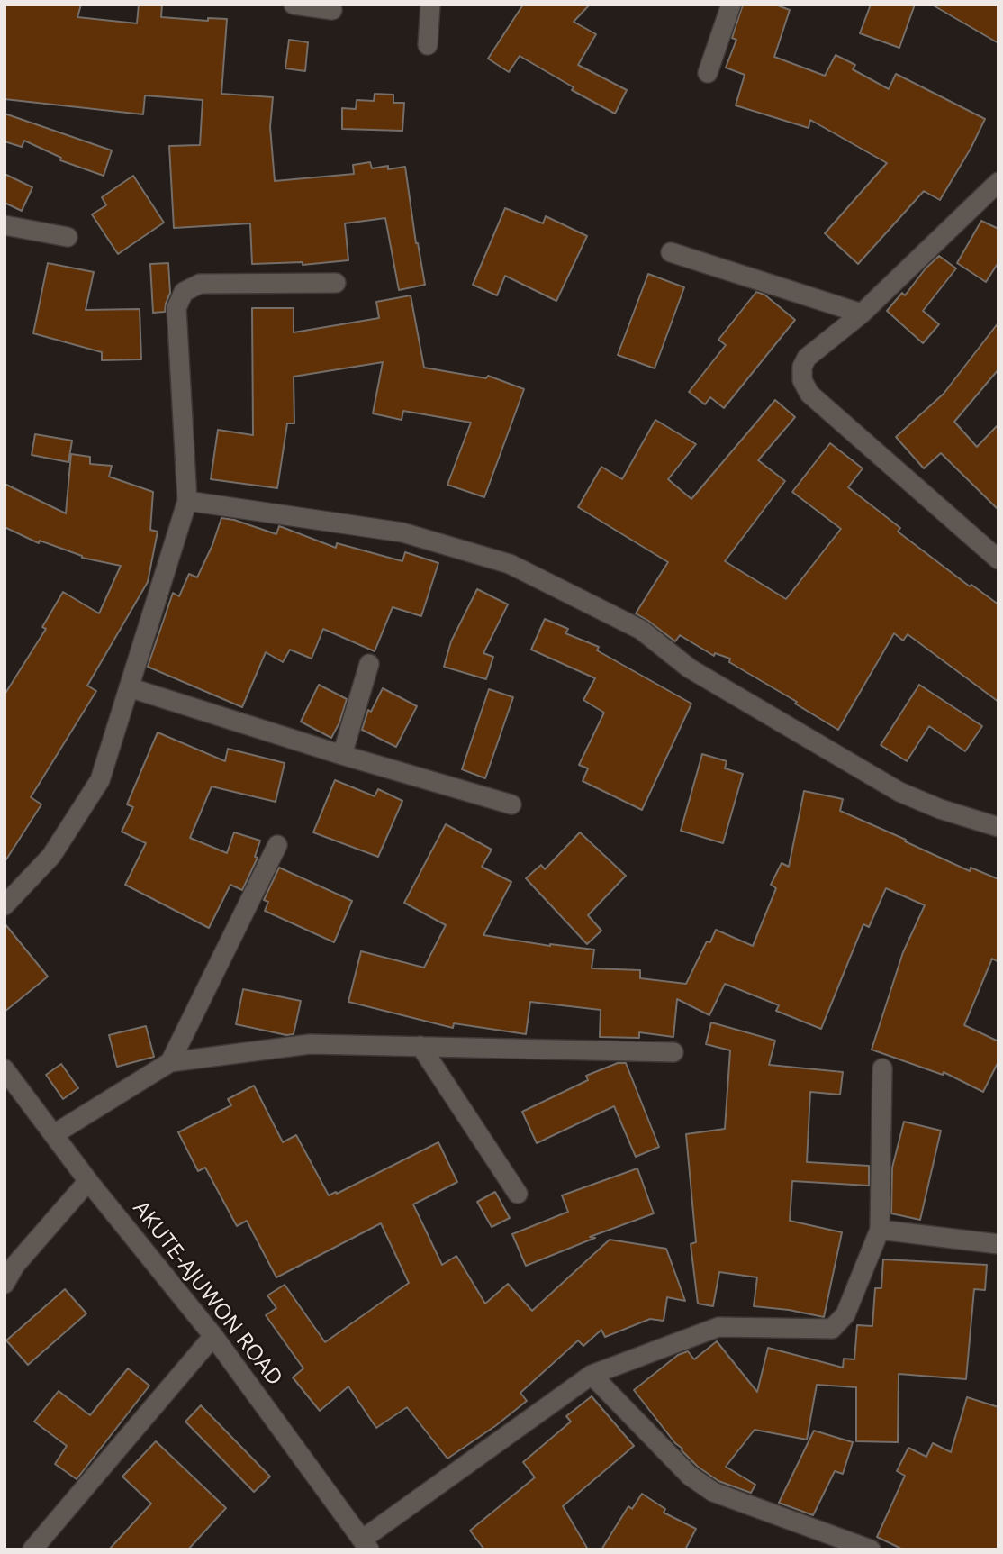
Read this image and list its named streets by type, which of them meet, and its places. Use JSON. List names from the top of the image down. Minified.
{"streets":{"street":["AKUTE-AJUWON ROAD"]}}
